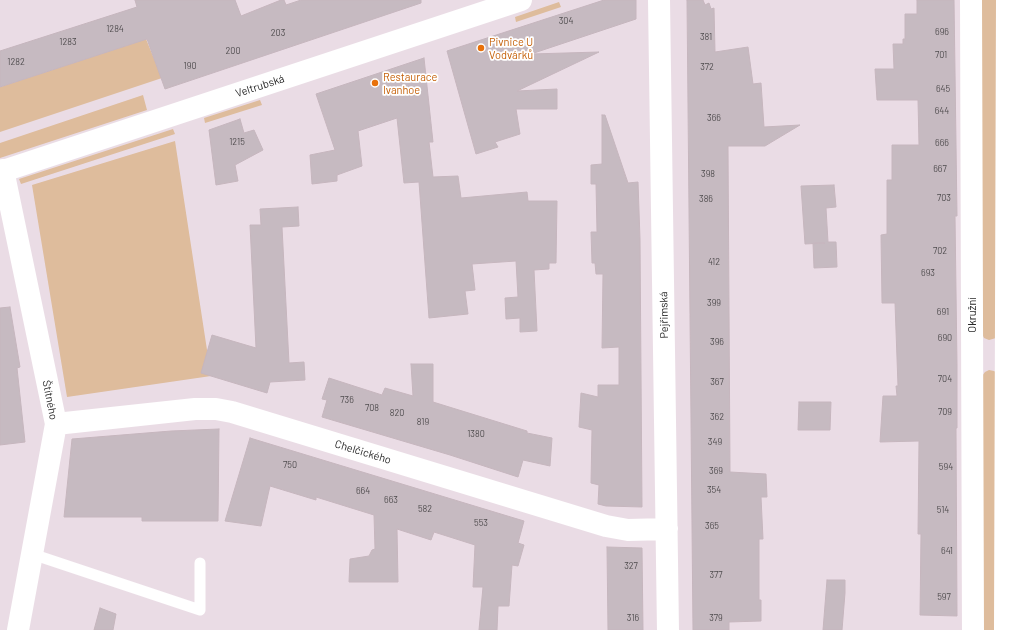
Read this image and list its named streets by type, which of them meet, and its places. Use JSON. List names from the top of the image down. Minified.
{"streets":{"street":["Veltrubská","Pejřimská","Okružní","Štítného","Chelčického"]},"crossings":[["Veltrubská","Štítného"],["Pejřimská","Chelčického"],["Štítného","Chelčického"]],"places":["Pivnice U Vodvárků","Restaurace Ivanhoe"],"house_numbers":["304","1284","696","203","381","1283","200","701","1282","190","372","645","644","366","1215","666","667","398","703","386","702","412","693","399","691","690","396","704","367","736","708","709","820","362","819","1380","349","750","594","369","354","664","663","582","514","553","365","641","327","377","597","316","379"]}
